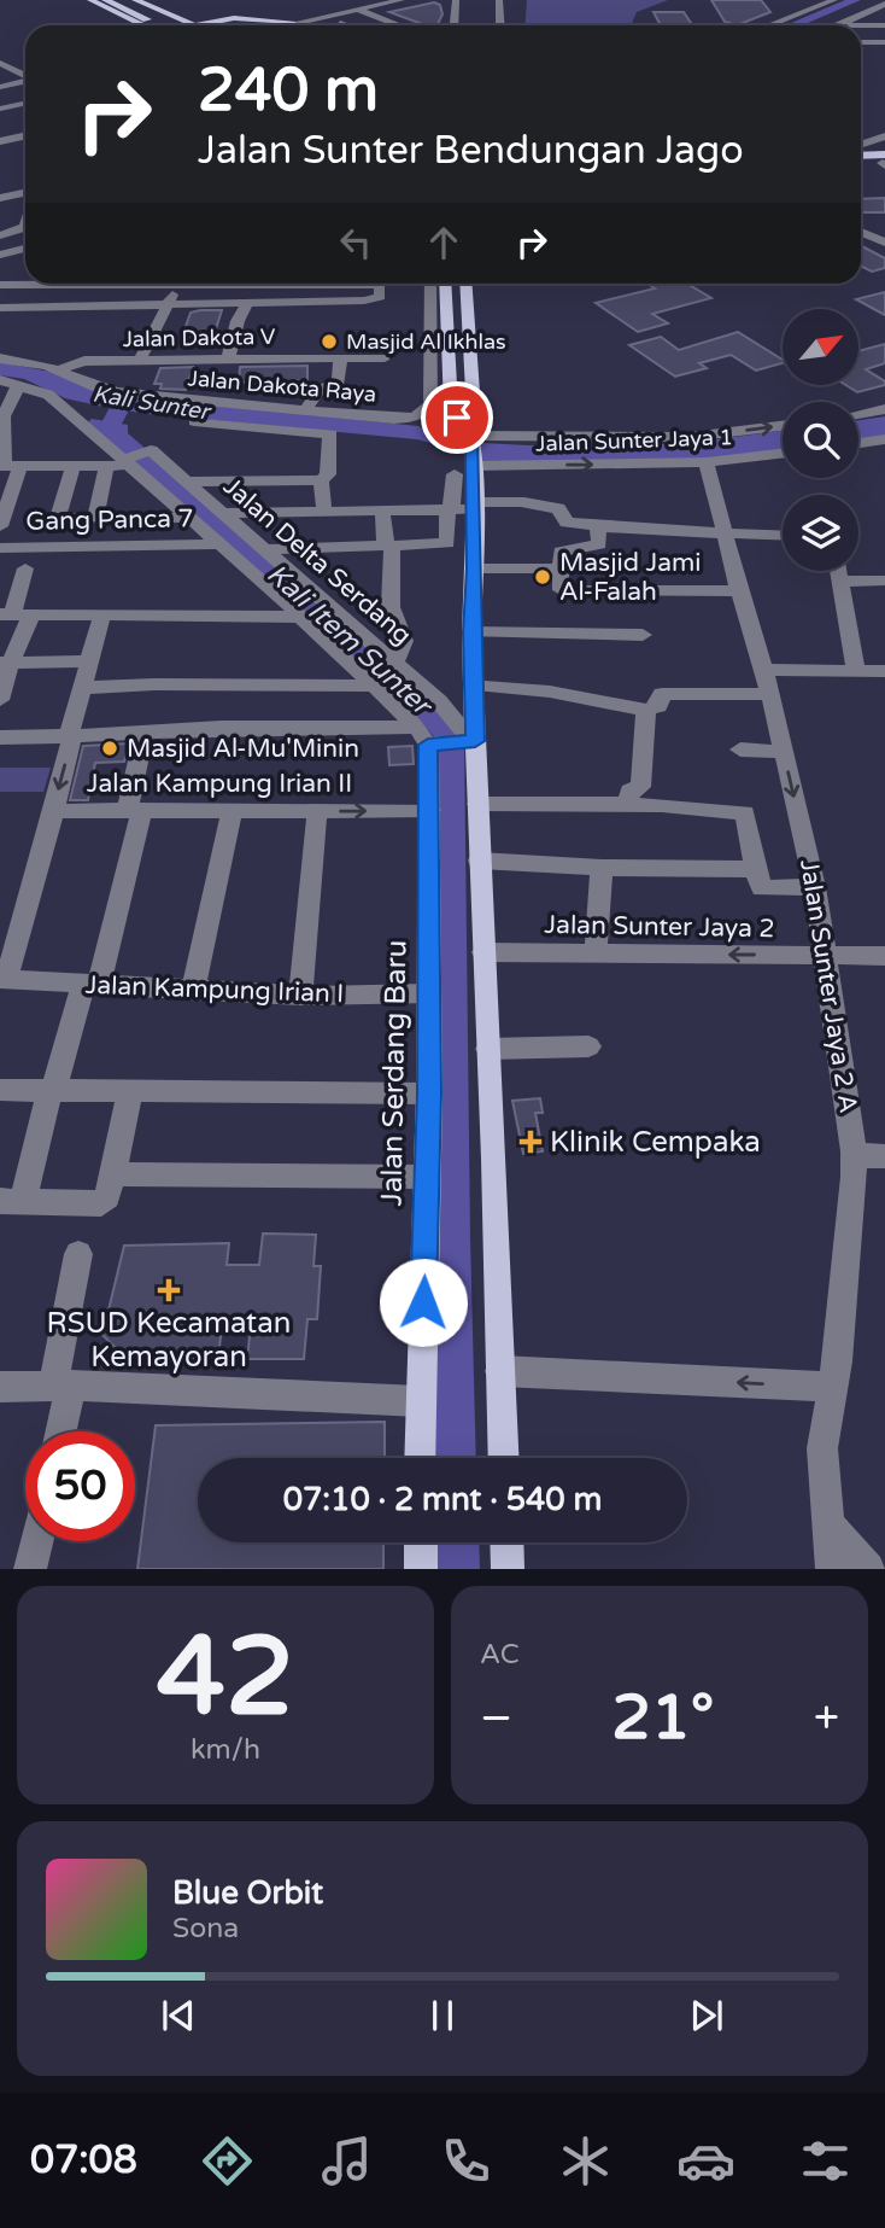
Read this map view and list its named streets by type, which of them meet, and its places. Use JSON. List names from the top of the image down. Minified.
{"streets":{"main road":["Jalan Serdang Baru"],"street":["Jalan Dakota V","Jalan Dakota Raya","Jalan Sunter Jaya 1","Gang Panca 7","Jalan Delta Serdang","Jalan Kampung Irian II","Jalan Sunter Jaya 2","Jalan Sunter Jaya 2 A","Jalan Kampung Irian I"]},"crossings":[["Jalan Dakota V","Jalan Dakota Raya"],["Jalan Sunter Jaya 1","Jalan Sunter Jaya 2 A"],["Jalan Kampung Irian II","Jalan Serdang Baru"],["Jalan Sunter Jaya 2","Jalan Sunter Jaya 2 A"],["Jalan Kampung Irian I","Jalan Serdang Baru"]],"water":["Kali Sunter","Kali Item Sunter"],"places":{"other":["Masjid Al Ikhlas","Masjid Jami Al-Falah","Masjid Al-Mu'Minin"],"health":["Klinik Cempaka","RSUD Kecamatan Kemayoran"]},"north":"top right","page":{"turn":["240 m","Jalan Sunter Bendungan Jago"],"limit":"50","trip":"07:10 · 2 mnt · 540 m","tile":[["42","km/h"],"AC"],"heat":["−","21°","+"],"song":["Blue Orbit","Sona"],"tabs":"07:08"}}
